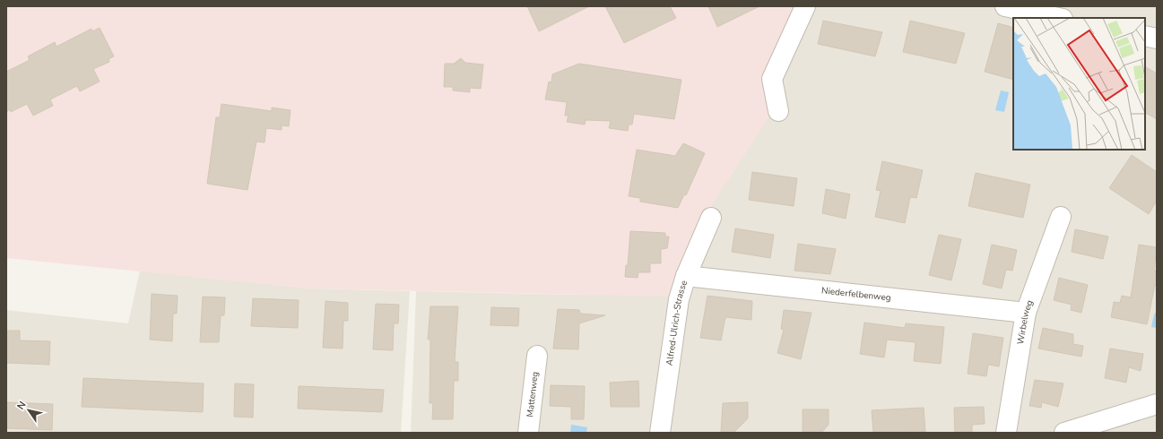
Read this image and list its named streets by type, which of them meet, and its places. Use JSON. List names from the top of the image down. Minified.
{"streets":{"street":["Niederfelbenweg","Alfred-Ulrich-Strasse","Wirbelweg","Mattenweg"]},"crossings":[["Niederfelbenweg","Alfred-Ulrich-Strasse"],["Niederfelbenweg","Wirbelweg"]],"north":"top left"}
